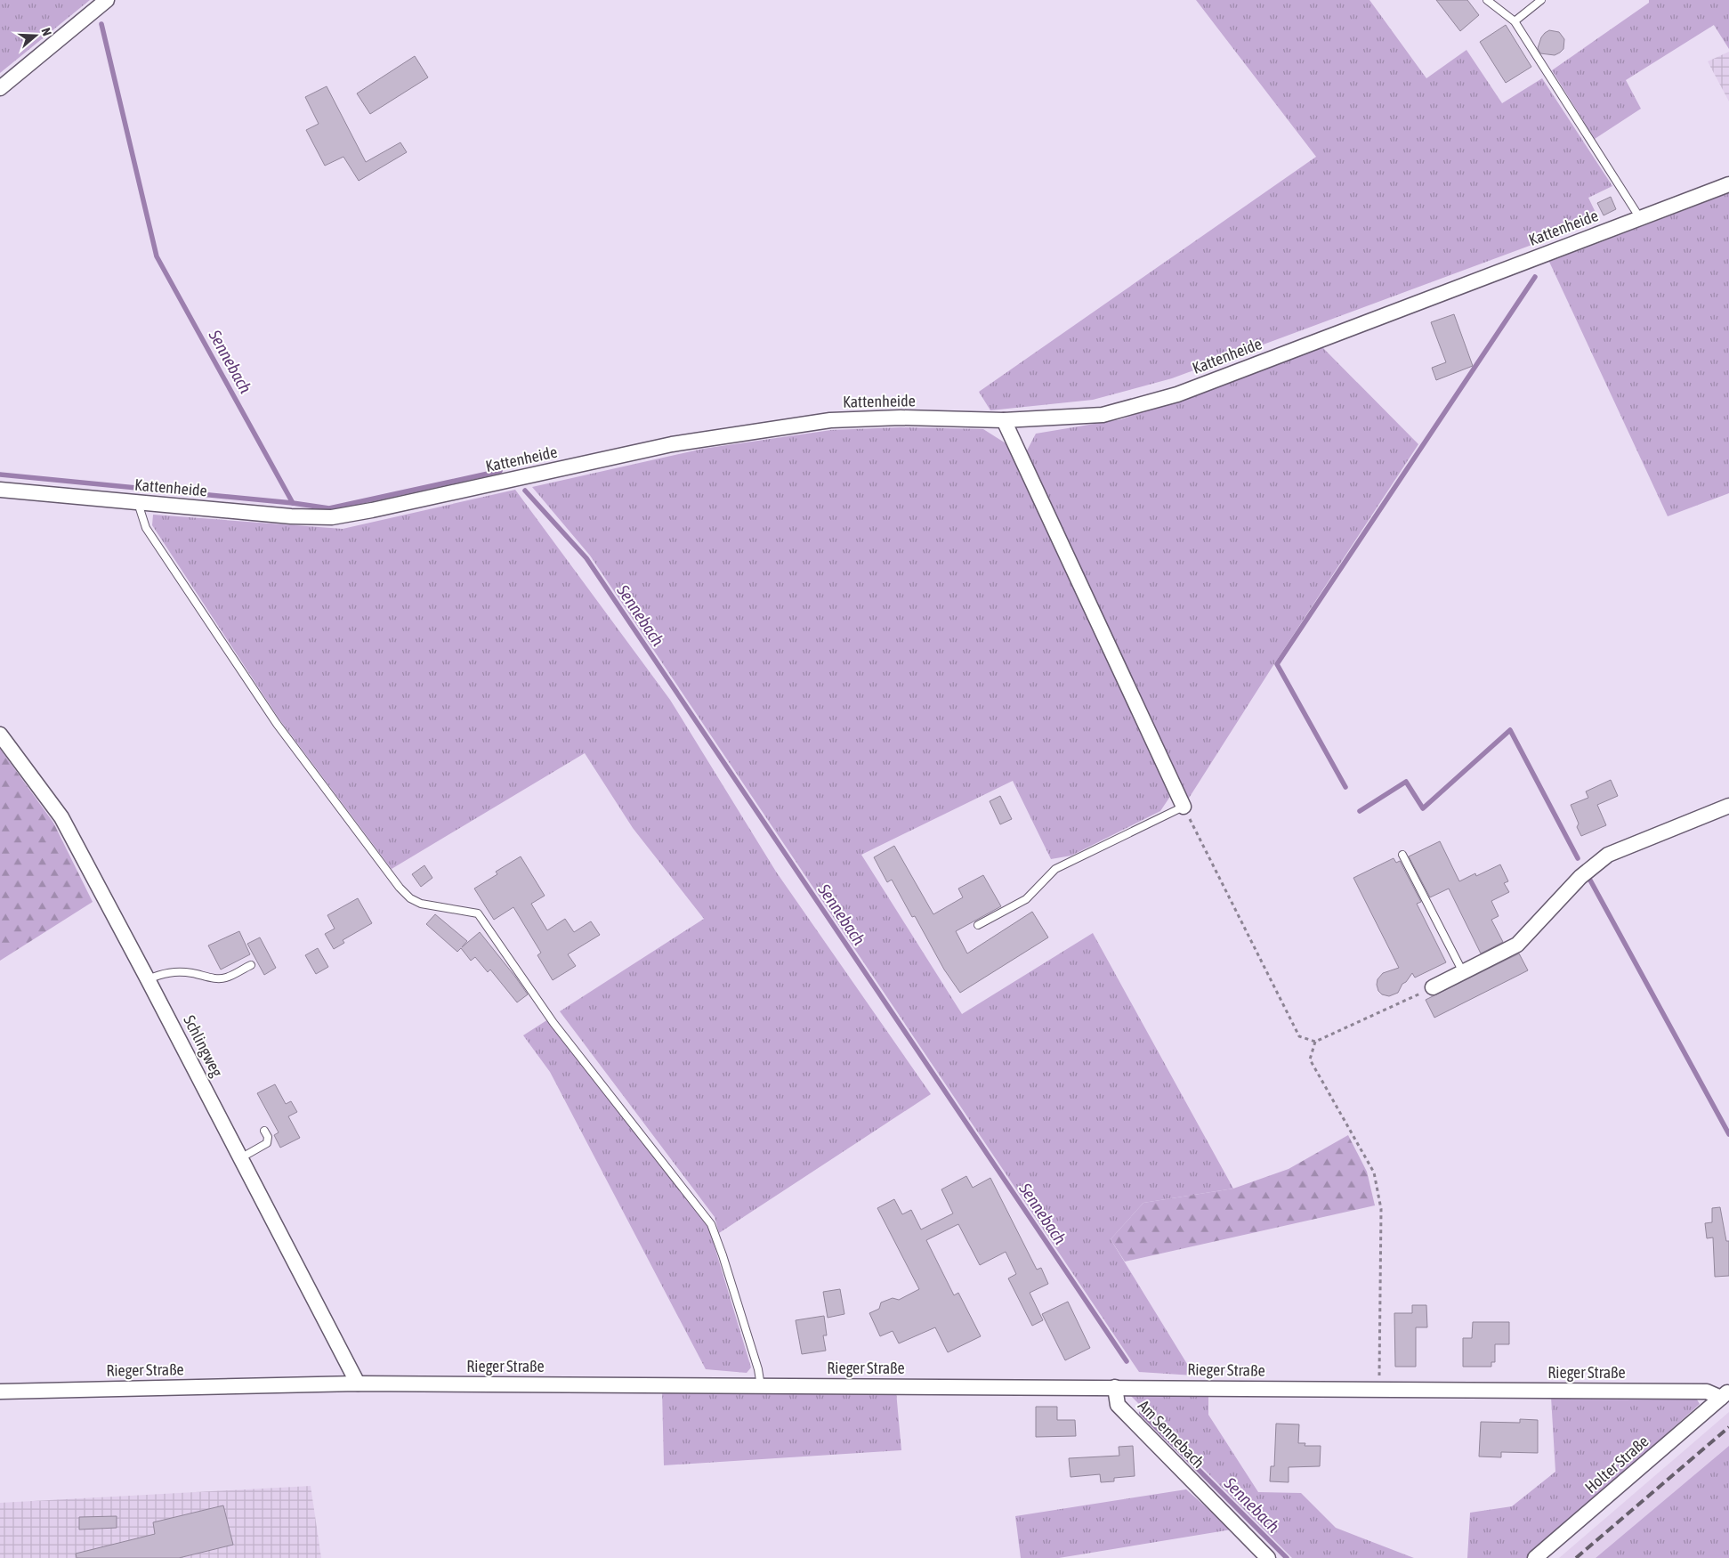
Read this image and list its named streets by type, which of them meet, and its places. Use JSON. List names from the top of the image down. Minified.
{"streets":{"street":["Kattenheide","Schlingweg","Rieger Straße","Am Sennebach","Holter Straße"]},"crossings":[["Schlingweg","Rieger Straße"],["Rieger Straße","Am Sennebach"],["Rieger Straße","Holter Straße"]],"water":["Sennebach"],"north":"right"}
